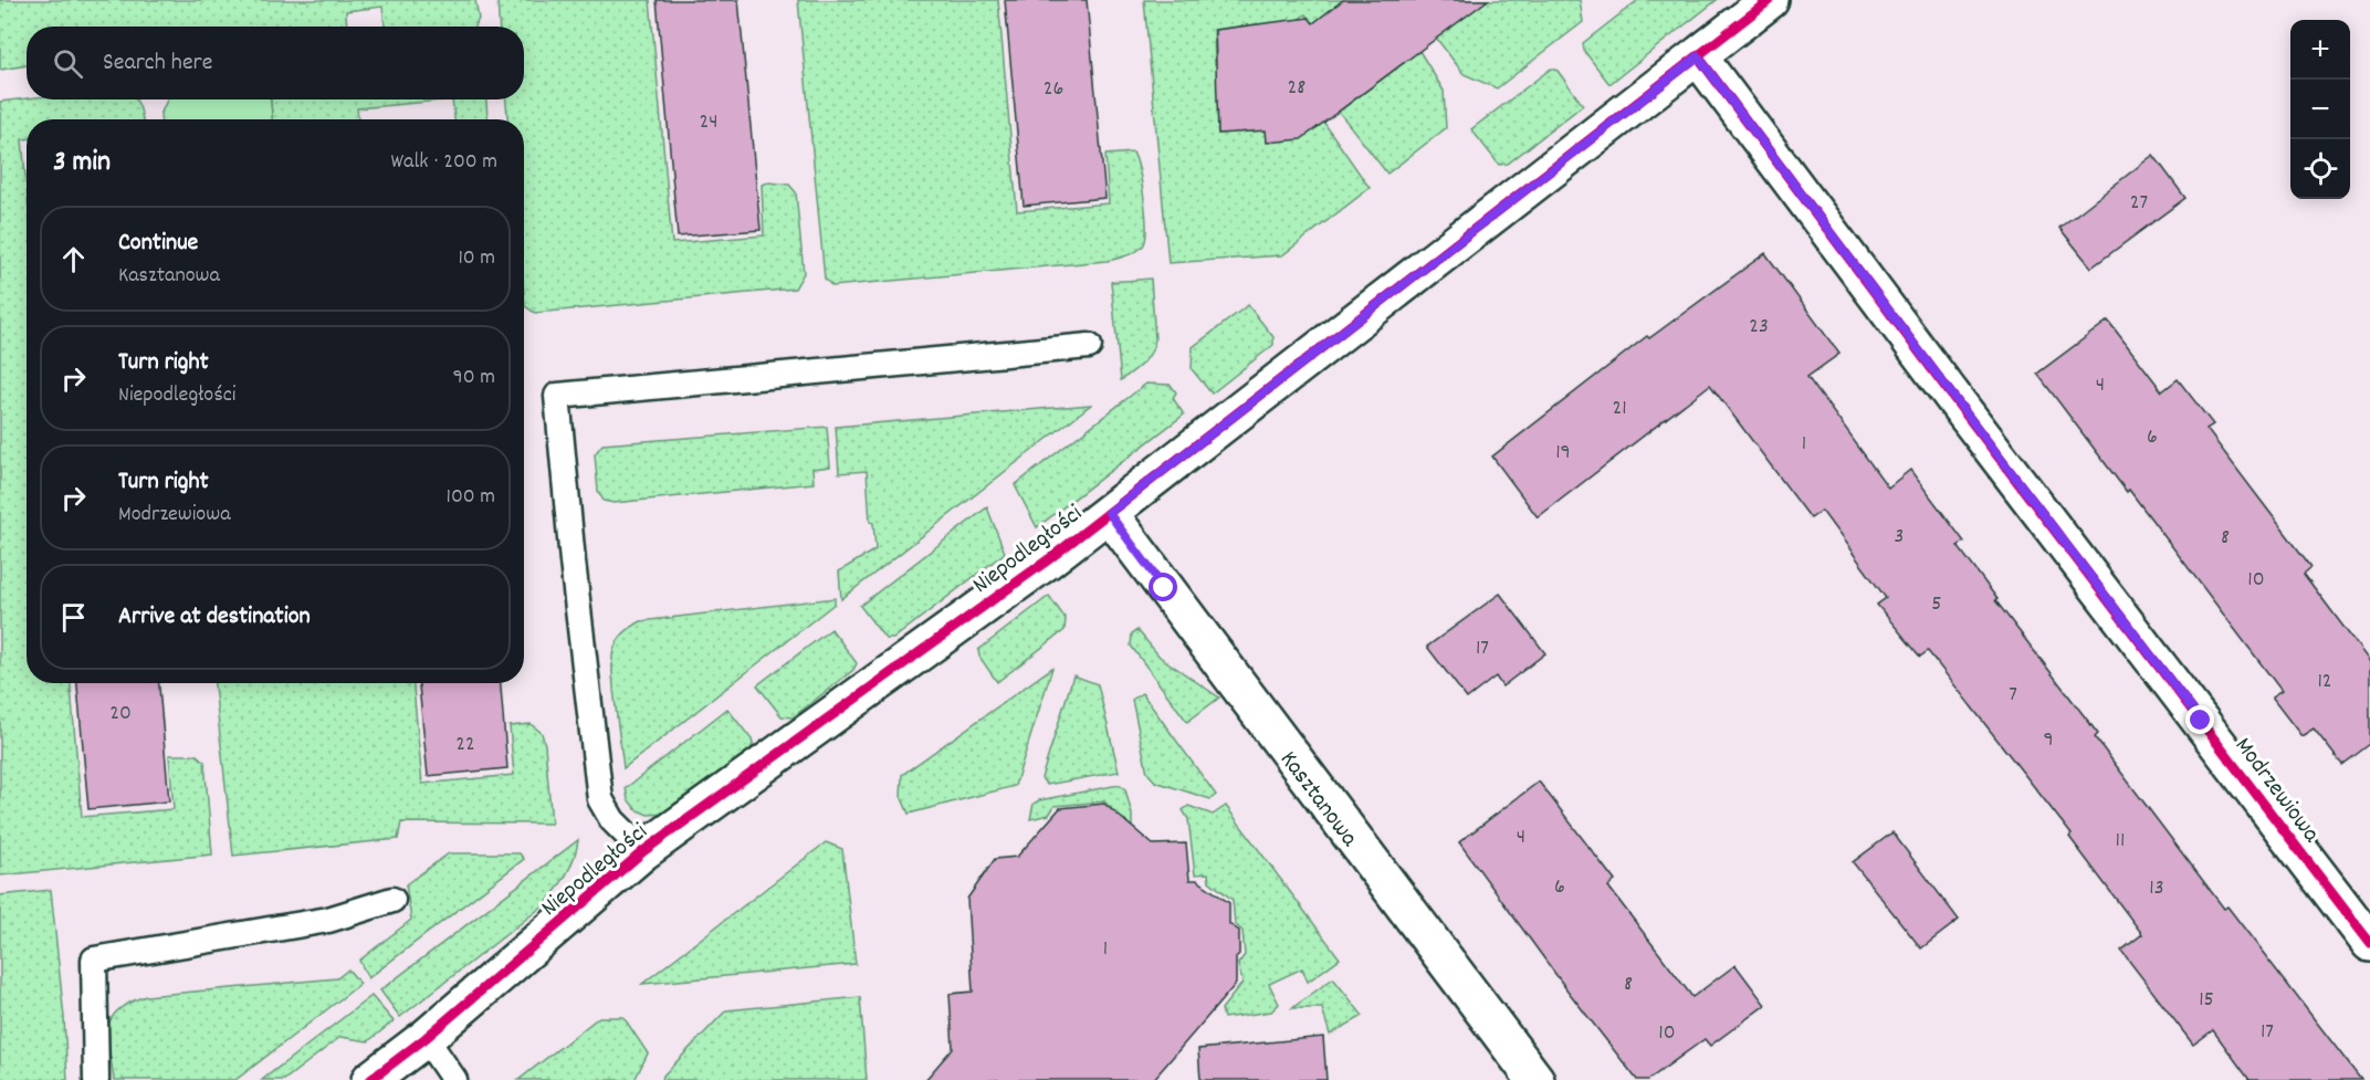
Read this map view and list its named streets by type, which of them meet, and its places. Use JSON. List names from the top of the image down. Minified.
{"streets":{"street":["Niepodległości","Modrzewiowa","Kasztanowa"]},"crossings":[["Niepodległości","Modrzewiowa"],["Niepodległości","Kasztanowa"]],"house_numbers":["28","26","24","27","23","4","21","6","1","19","3","8","10","5","17","12","7","20","9","22","4","11","6","13","1","8","15","17","10"],"page":{"map_buttons":["+","−"],"search":"Search here","heading":["3 min","Walk · 200 m"],"list":[["Continue","Kasztanowa","10 m"],["Turn right","Niepodległości","90 m"],["Turn right","Modrzewiowa","100 m"],"Arrive at destination"]}}
